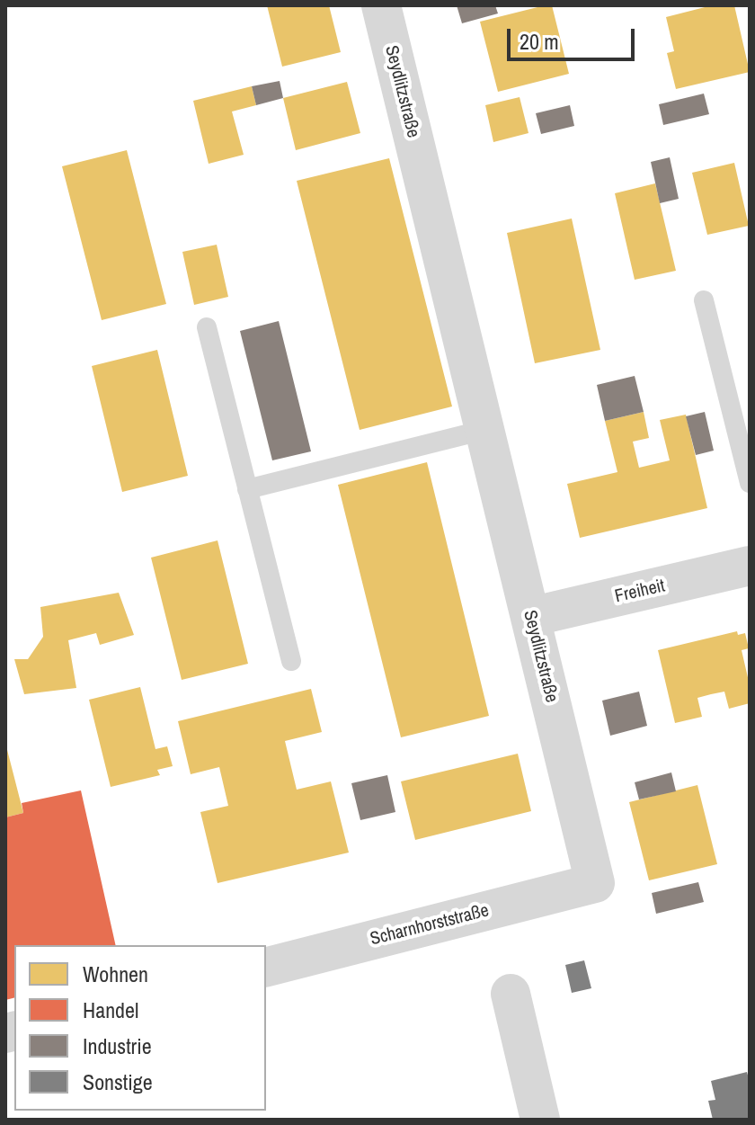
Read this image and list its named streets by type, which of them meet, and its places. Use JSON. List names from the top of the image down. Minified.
{"streets":{"street":["Seydlitzstraße","Freiheit","Scharnhorststraße"]},"crossings":[["Seydlitzstraße","Freiheit"],["Seydlitzstraße","Scharnhorststraße"]],"legend":["Wohnen","Handel","Industrie","Sonstige"],"scale_bar":"20 m"}
